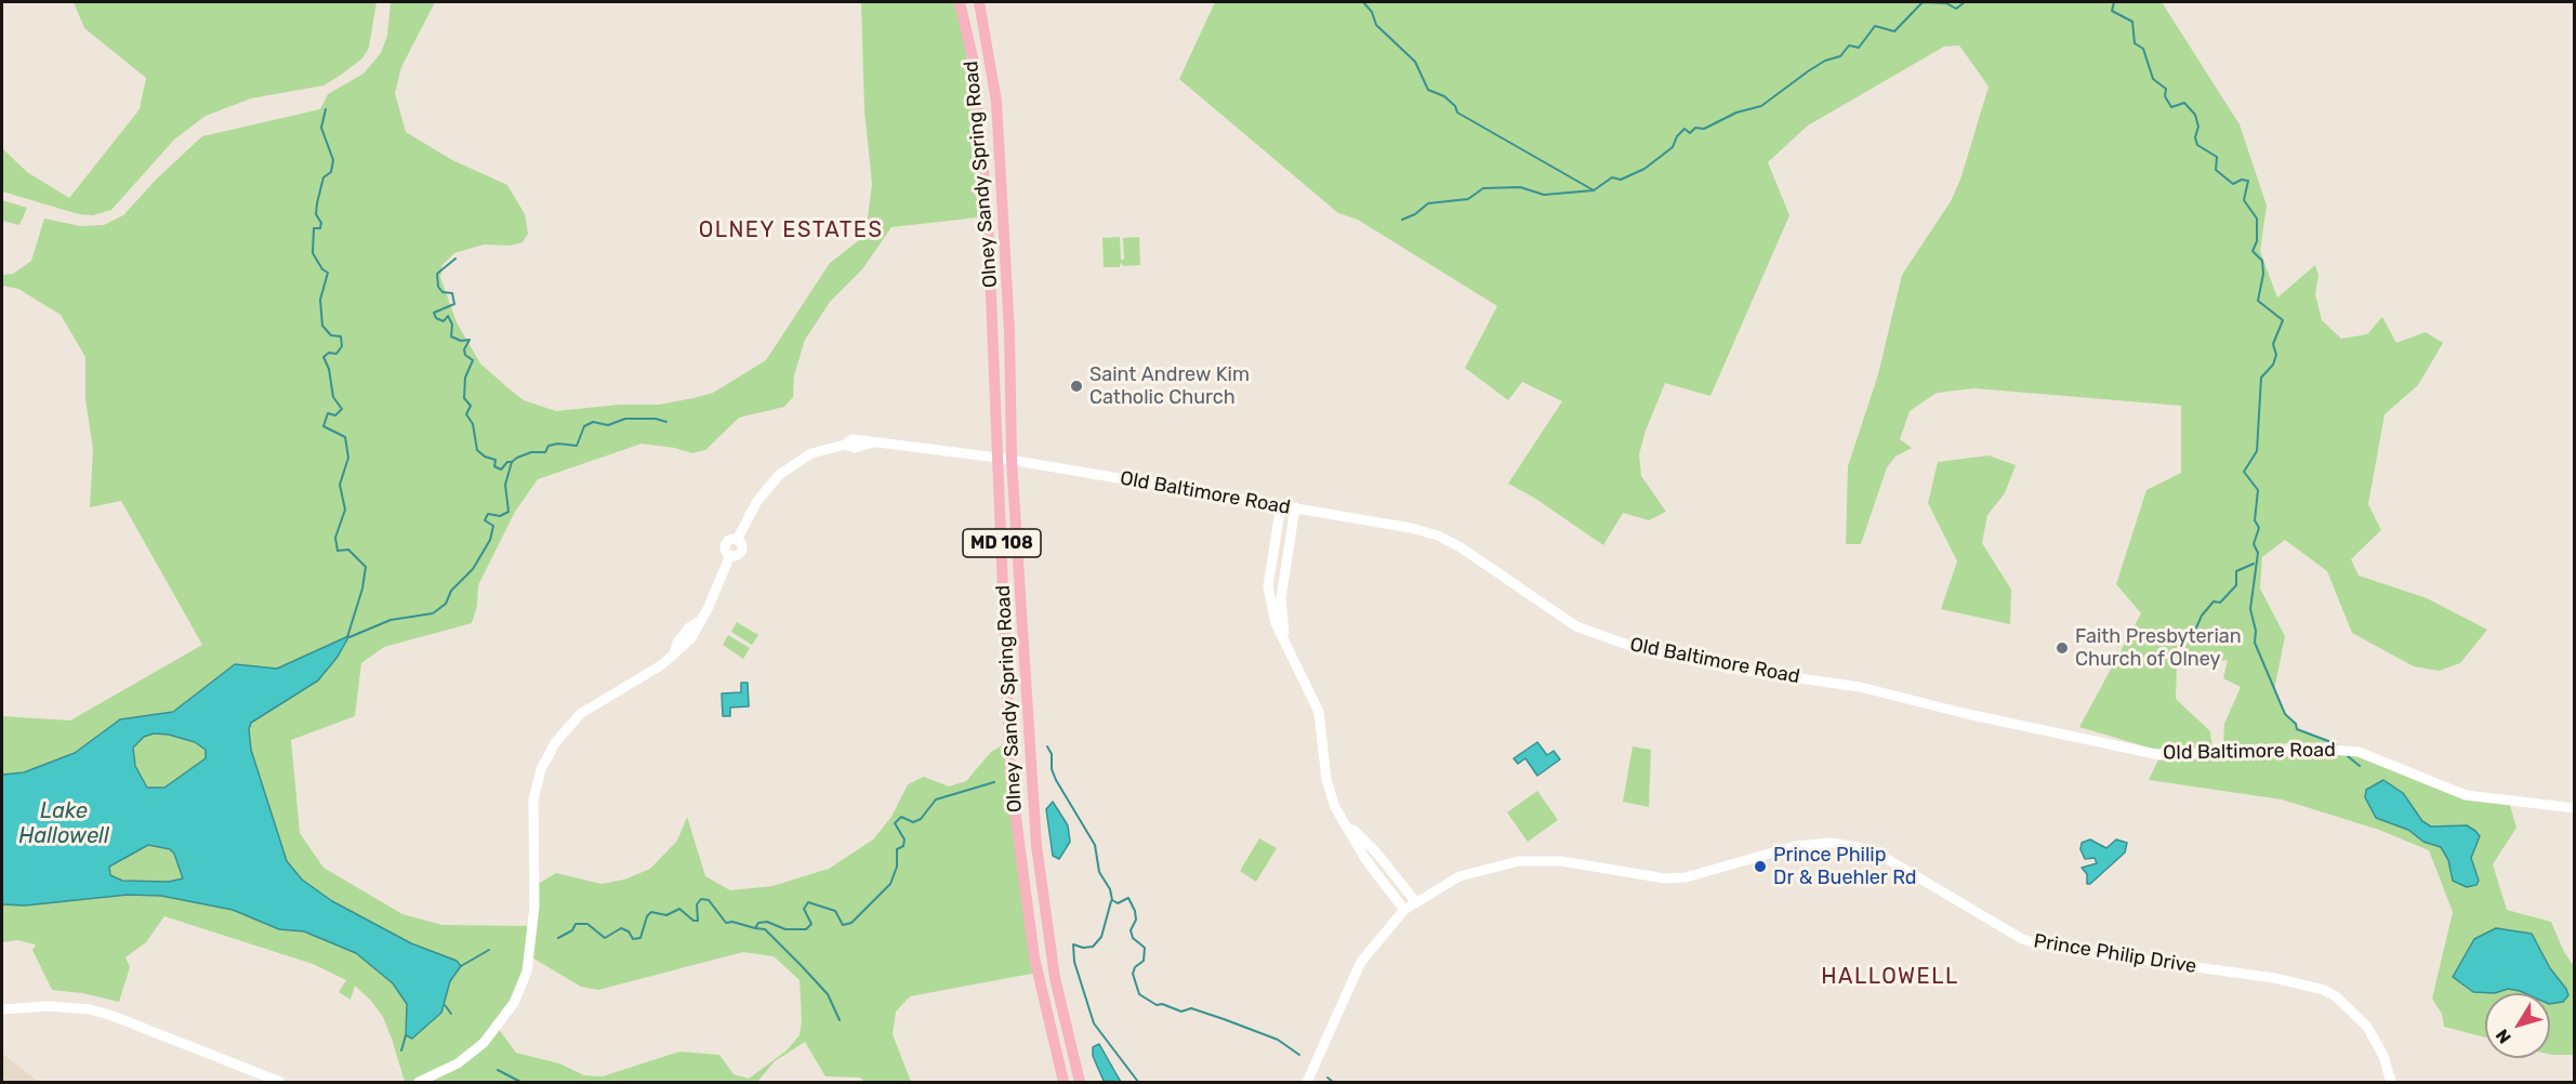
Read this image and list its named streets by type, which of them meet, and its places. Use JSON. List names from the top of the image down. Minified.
{"streets":{"main road":["Olney Sandy Spring Road","MD 108"],"street":["Old Baltimore Road","Prince Philip Drive"]},"crossings":[["Olney Sandy Spring Road","Old Baltimore Road"]],"districts":["OLNEY ESTATES","HALLOWELL"],"water":["Lake Hallowell"],"places":["Saint Andrew Kim Catholic Church","Faith Presbyterian Church of Olney","Prince Philip Dr & Buehler Rd"],"north":"bottom left"}
